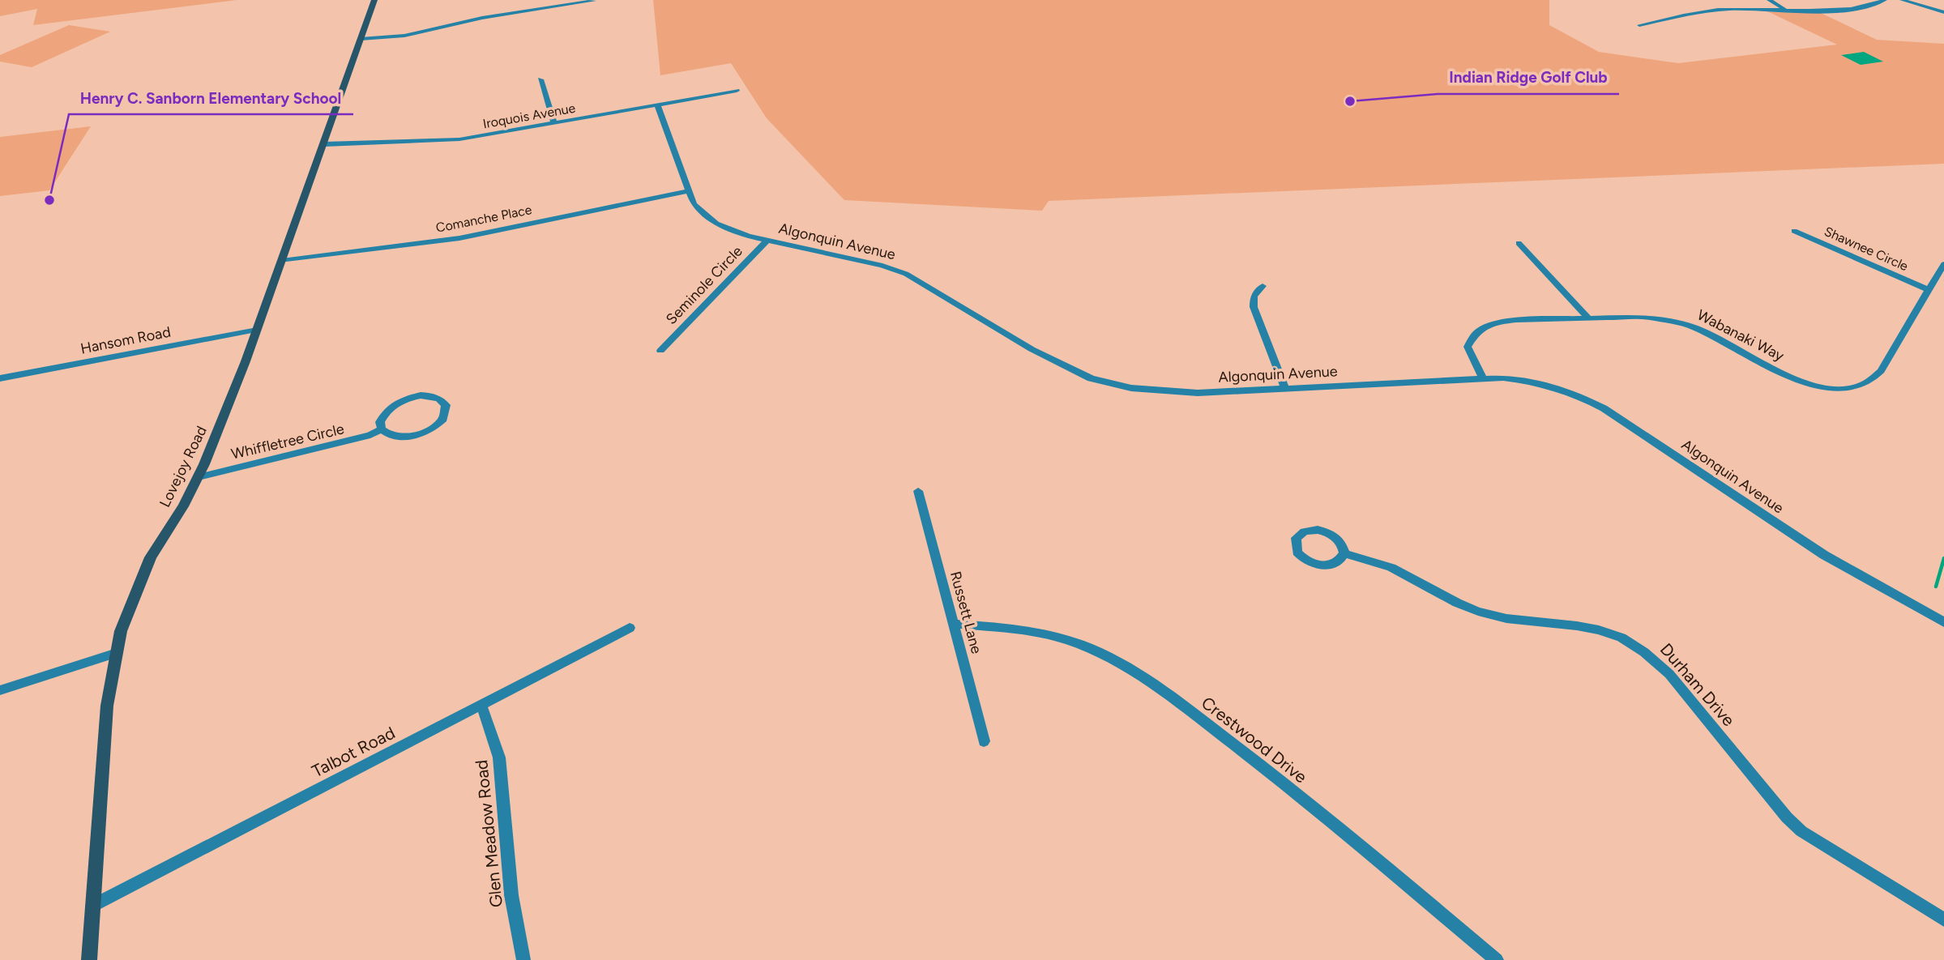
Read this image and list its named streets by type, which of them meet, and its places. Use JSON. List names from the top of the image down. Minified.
{"streets":{"main road":["Lovejoy Road"],"street":["Iroquois Avenue","Comanche Place","Algonquin Avenue","Shawnee Circle","Seminole Circle","Wabanaki Way","Hansom Road","Whiffletree Circle","Russett Lane","Durham Drive","Crestwood Drive","Talbot Road","Glen Meadow Road"]},"crossings":[["Iroquois Avenue","Algonquin Avenue"],["Iroquois Avenue","Lovejoy Road"],["Comanche Place","Algonquin Avenue"],["Comanche Place","Lovejoy Road"],["Algonquin Avenue","Seminole Circle"],["Algonquin Avenue","Wabanaki Way"],["Shawnee Circle","Wabanaki Way"],["Hansom Road","Lovejoy Road"],["Whiffletree Circle","Lovejoy Road"],["Lovejoy Road","Talbot Road"],["Russett Lane","Crestwood Drive"],["Talbot Road","Glen Meadow Road"]],"places":["Indian Ridge Golf Club","Henry C. Sanborn Elementary School"]}
